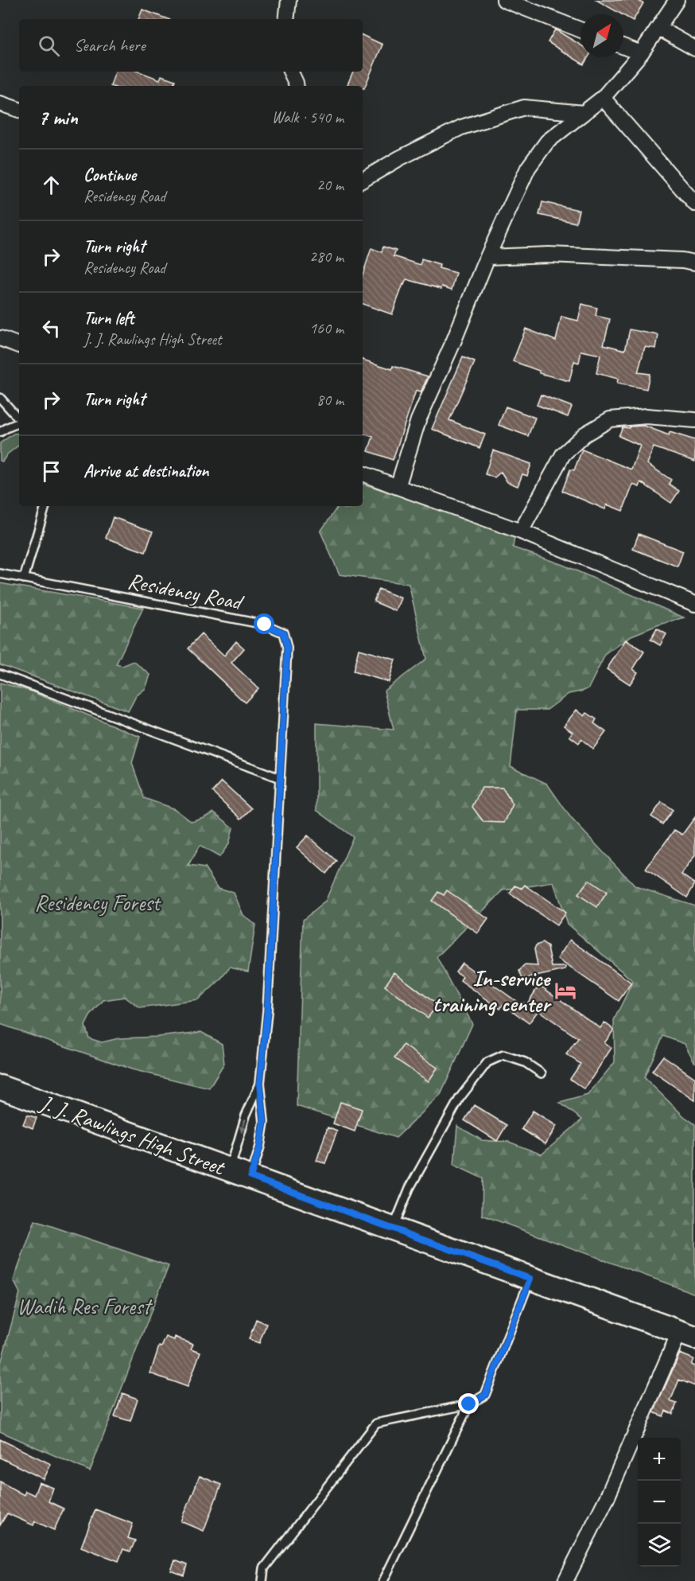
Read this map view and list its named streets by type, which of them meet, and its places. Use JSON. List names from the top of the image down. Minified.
{"streets":{"main road":["J. J. Rawlings High Street"],"lane":["Residency Road"]},"crossings":[["Residency Road","J. J. Rawlings High Street"]],"parks":["Residency Forest","Wadih Res Forest"],"places":{"hotel":["In-service training center"]},"north":"top right","page":{"search":"Search here","heading":["7 min","Walk · 540 m"],"list":[["Continue","Residency Road","20 m"],["Turn right","Residency Road","280 m"],["Turn left","J. J. Rawlings High Street","160 m"],["Turn right","80 m"],"Arrive at destination"],"map_buttons":["+","−"]}}
